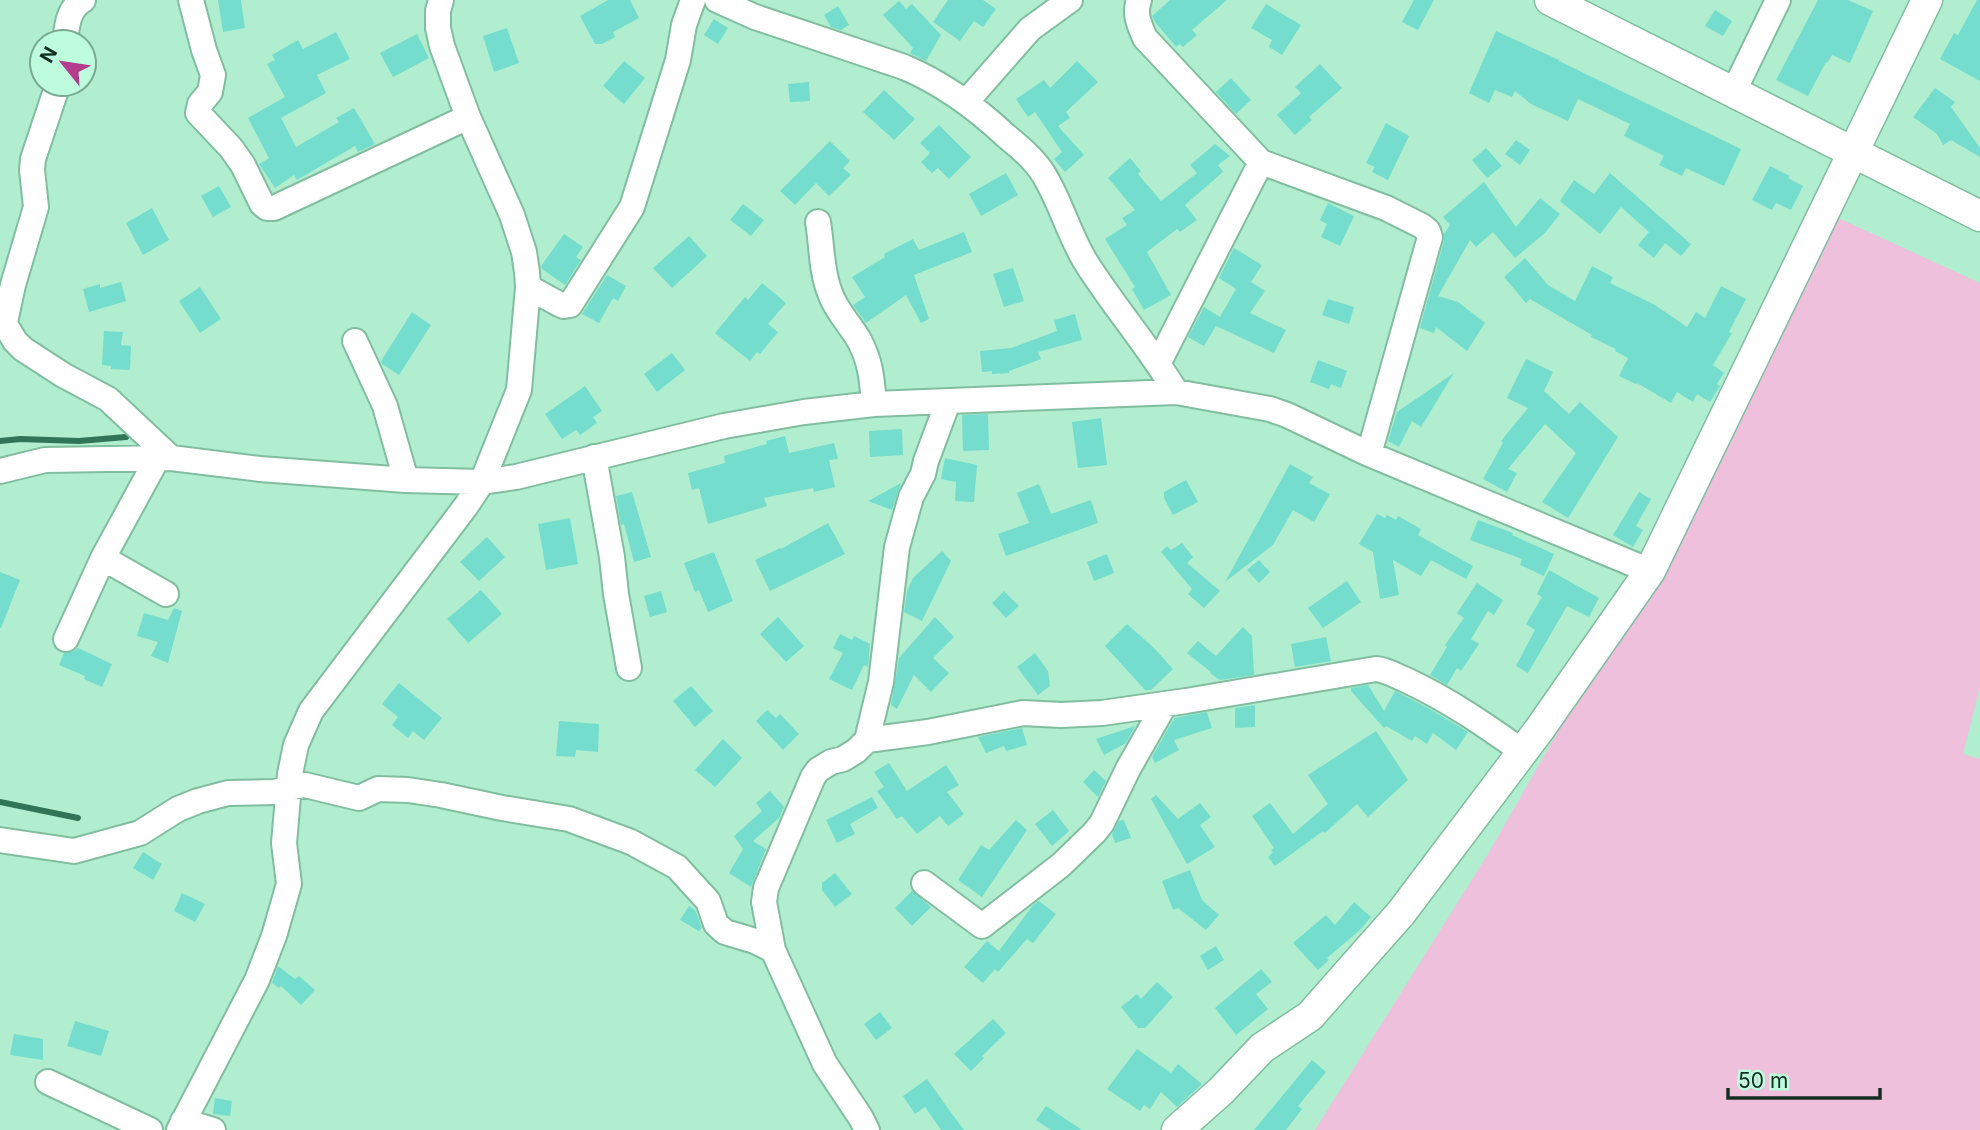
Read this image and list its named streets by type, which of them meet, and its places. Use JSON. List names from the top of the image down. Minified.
{"scale_bar":"50 m","north":"top left"}
